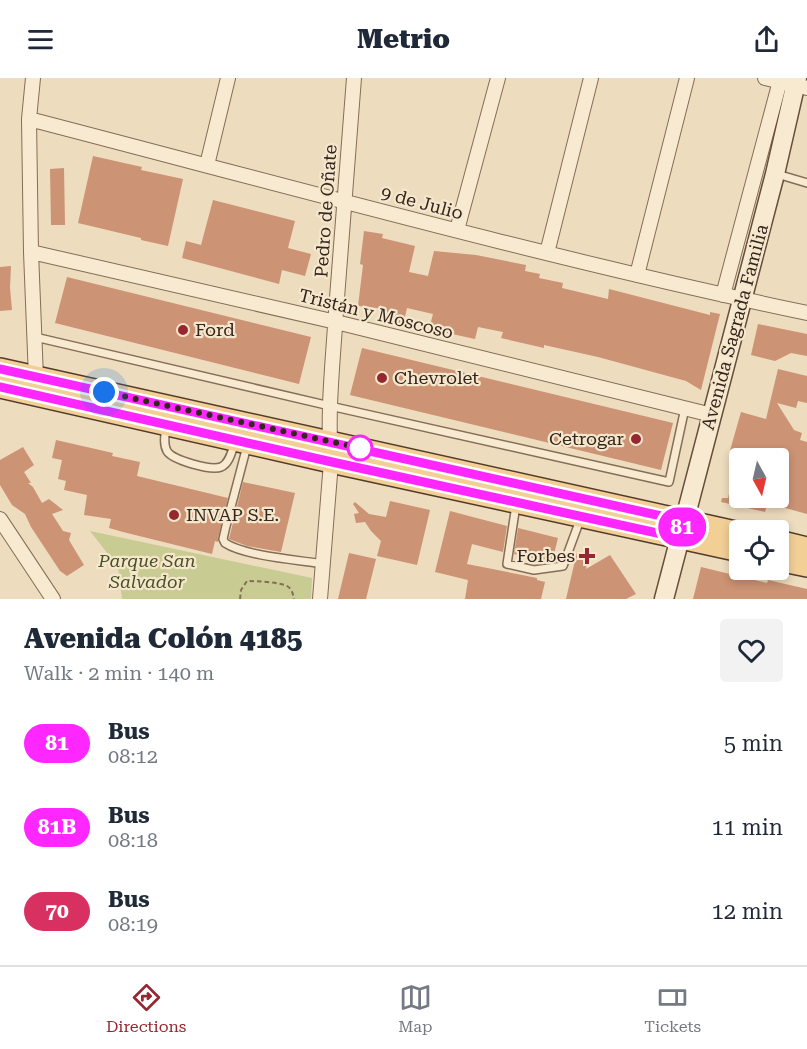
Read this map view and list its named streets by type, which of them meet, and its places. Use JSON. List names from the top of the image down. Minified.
{"streets":{"main road":["Avenida Sagrada Familia"],"street":["9 de Julio","Pedro de Oñate","Tristán y Moscoso"]},"crossings":[["9 de Julio","Pedro de Oñate"],["9 de Julio","Avenida Sagrada Familia"],["Pedro de Oñate","Tristán y Moscoso"],["Tristán y Moscoso","Avenida Sagrada Familia"]],"parks":["Parque San Salvador"],"places":{"other":["Ford","Chevrolet","Cetrogar","INVAP S.E."],"health":["Forbes"]},"lines":["bus line 81"],"north":"bottom","page":{"header":"Metrio","on_map":"81","heading":["Avenida Colón 4185","Walk · 2 min · 140 m"],"list":[{"mark":"81","name":"Bus","note":"08:12","value":"5 min"},{"mark":"81B","name":"Bus","note":"08:18","value":"11 min"},{"mark":"70","name":"Bus","note":"08:19","value":"12 min"}],"tabs":["Directions","Map","Tickets"]}}
